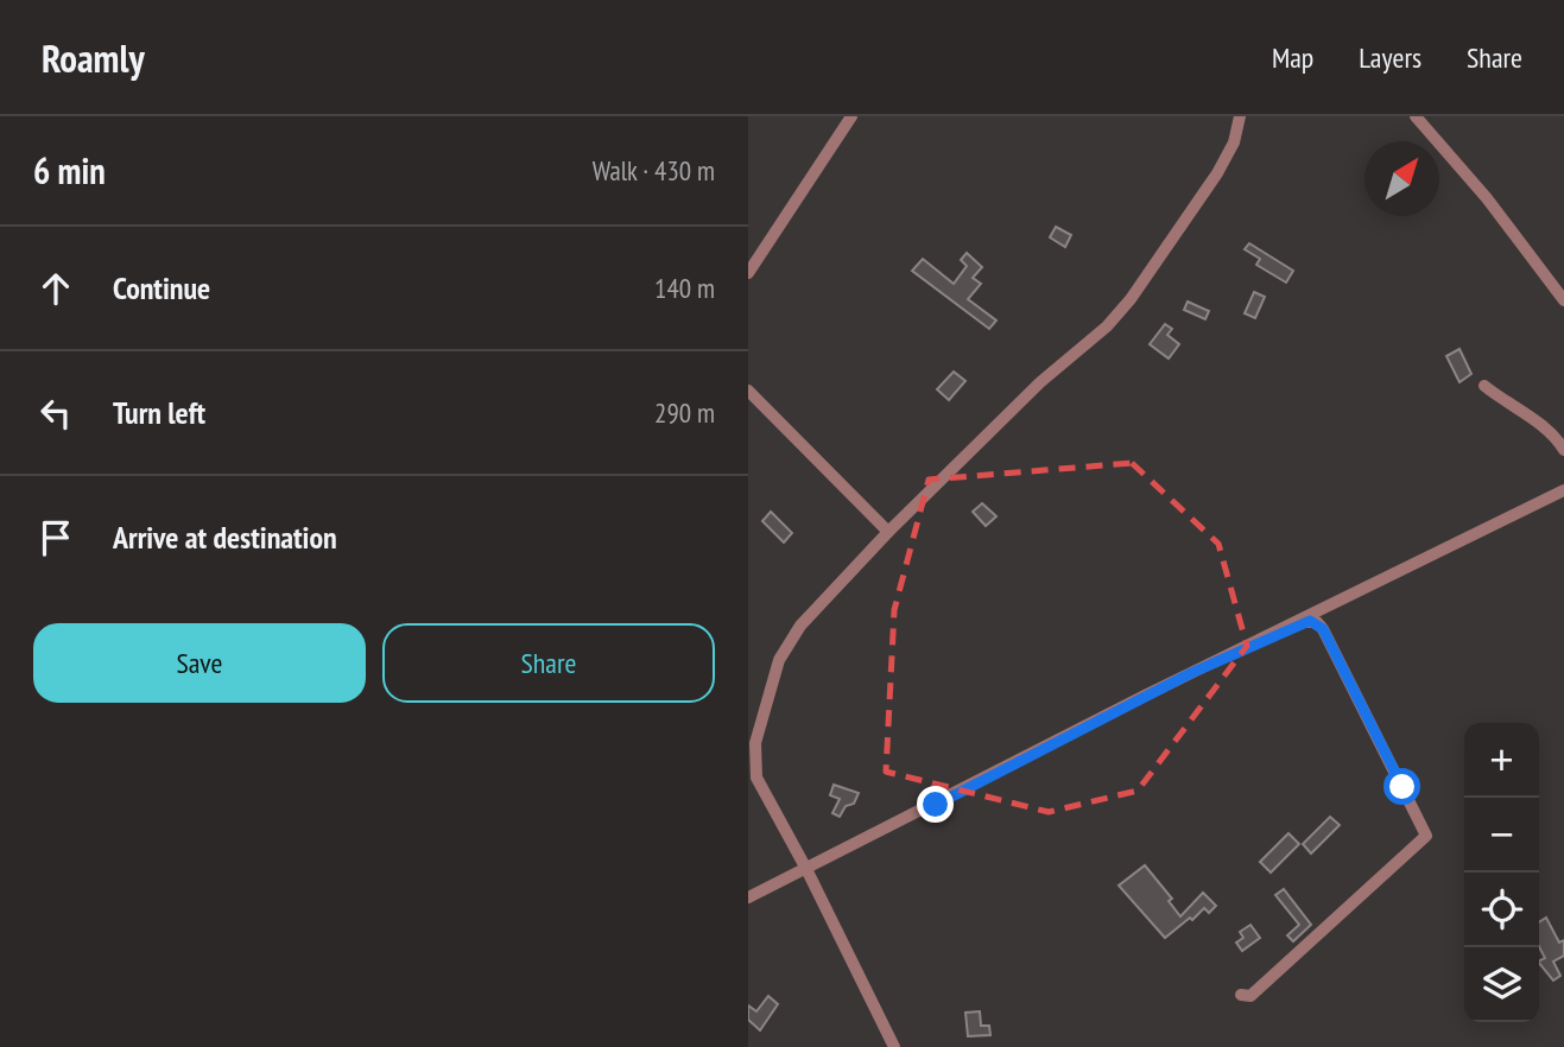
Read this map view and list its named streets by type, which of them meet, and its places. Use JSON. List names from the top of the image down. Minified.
{"north":"top right","page":{"header":"Roamly","nav":["Map","Layers","Share"],"heading":["6 min","Walk · 430 m"],"list":[["Continue","140 m"],["Turn left","290 m"],"Arrive at destination"],"buttons":["Save","Share"],"map_buttons":["+","−"]}}
